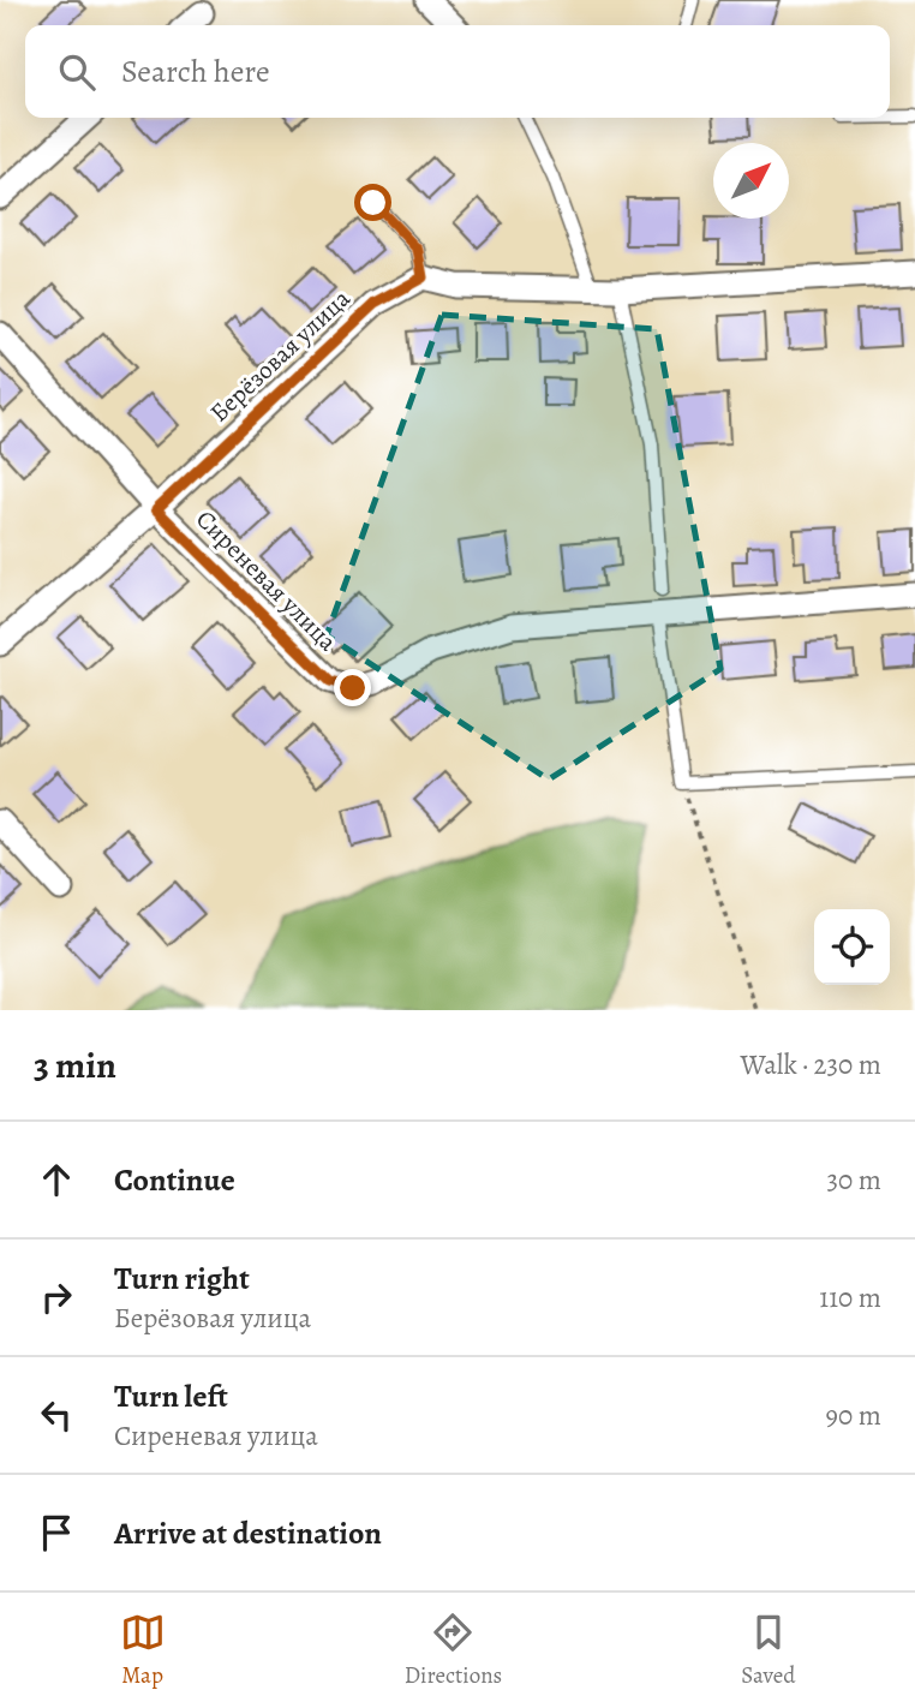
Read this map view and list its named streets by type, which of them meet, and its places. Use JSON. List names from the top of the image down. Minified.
{"streets":{"street":["Берёзовая улица","Сиреневая улица"]},"crossings":[["Берёзовая улица","Сиреневая улица"]],"north":"top right","page":{"search":"Search here","heading":["3 min","Walk · 230 m"],"list":[["Continue","30 m"],["Turn right","Берёзовая улица","110 m"],["Turn left","Сиреневая улица","90 m"],"Arrive at destination"],"nav":["Map","Directions","Saved"]}}
